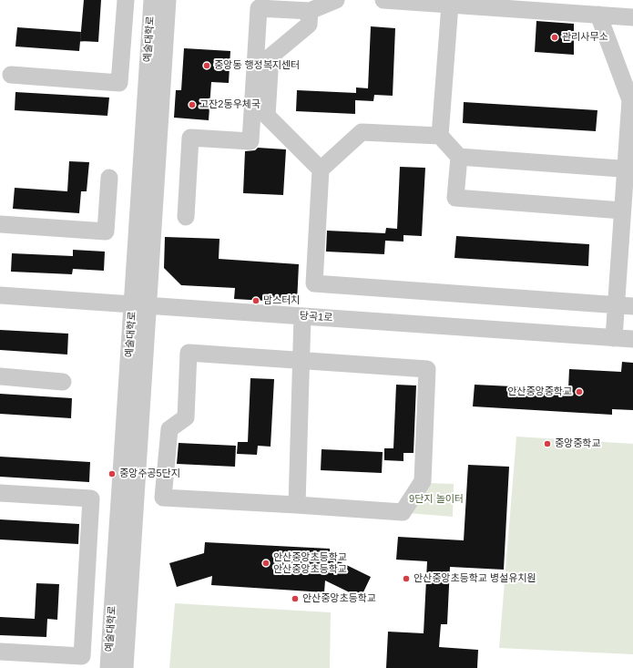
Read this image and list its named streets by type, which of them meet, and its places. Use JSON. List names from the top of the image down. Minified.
{"streets":{"street":["예술대학로","당곡1로"]},"crossings":[["예술대학로","당곡1로"]],"parks":["9단지 놀이터"],"places":["관리사무소","중앙동 행정복지센터","고잔2동우체국","맘스터치","안산중앙중학교","중앙중학교","중앙주공5단지","안산중앙초등학교 안산중앙초등학교","안산중앙초등학교 병설유치원","안산중앙초등학교"]}
